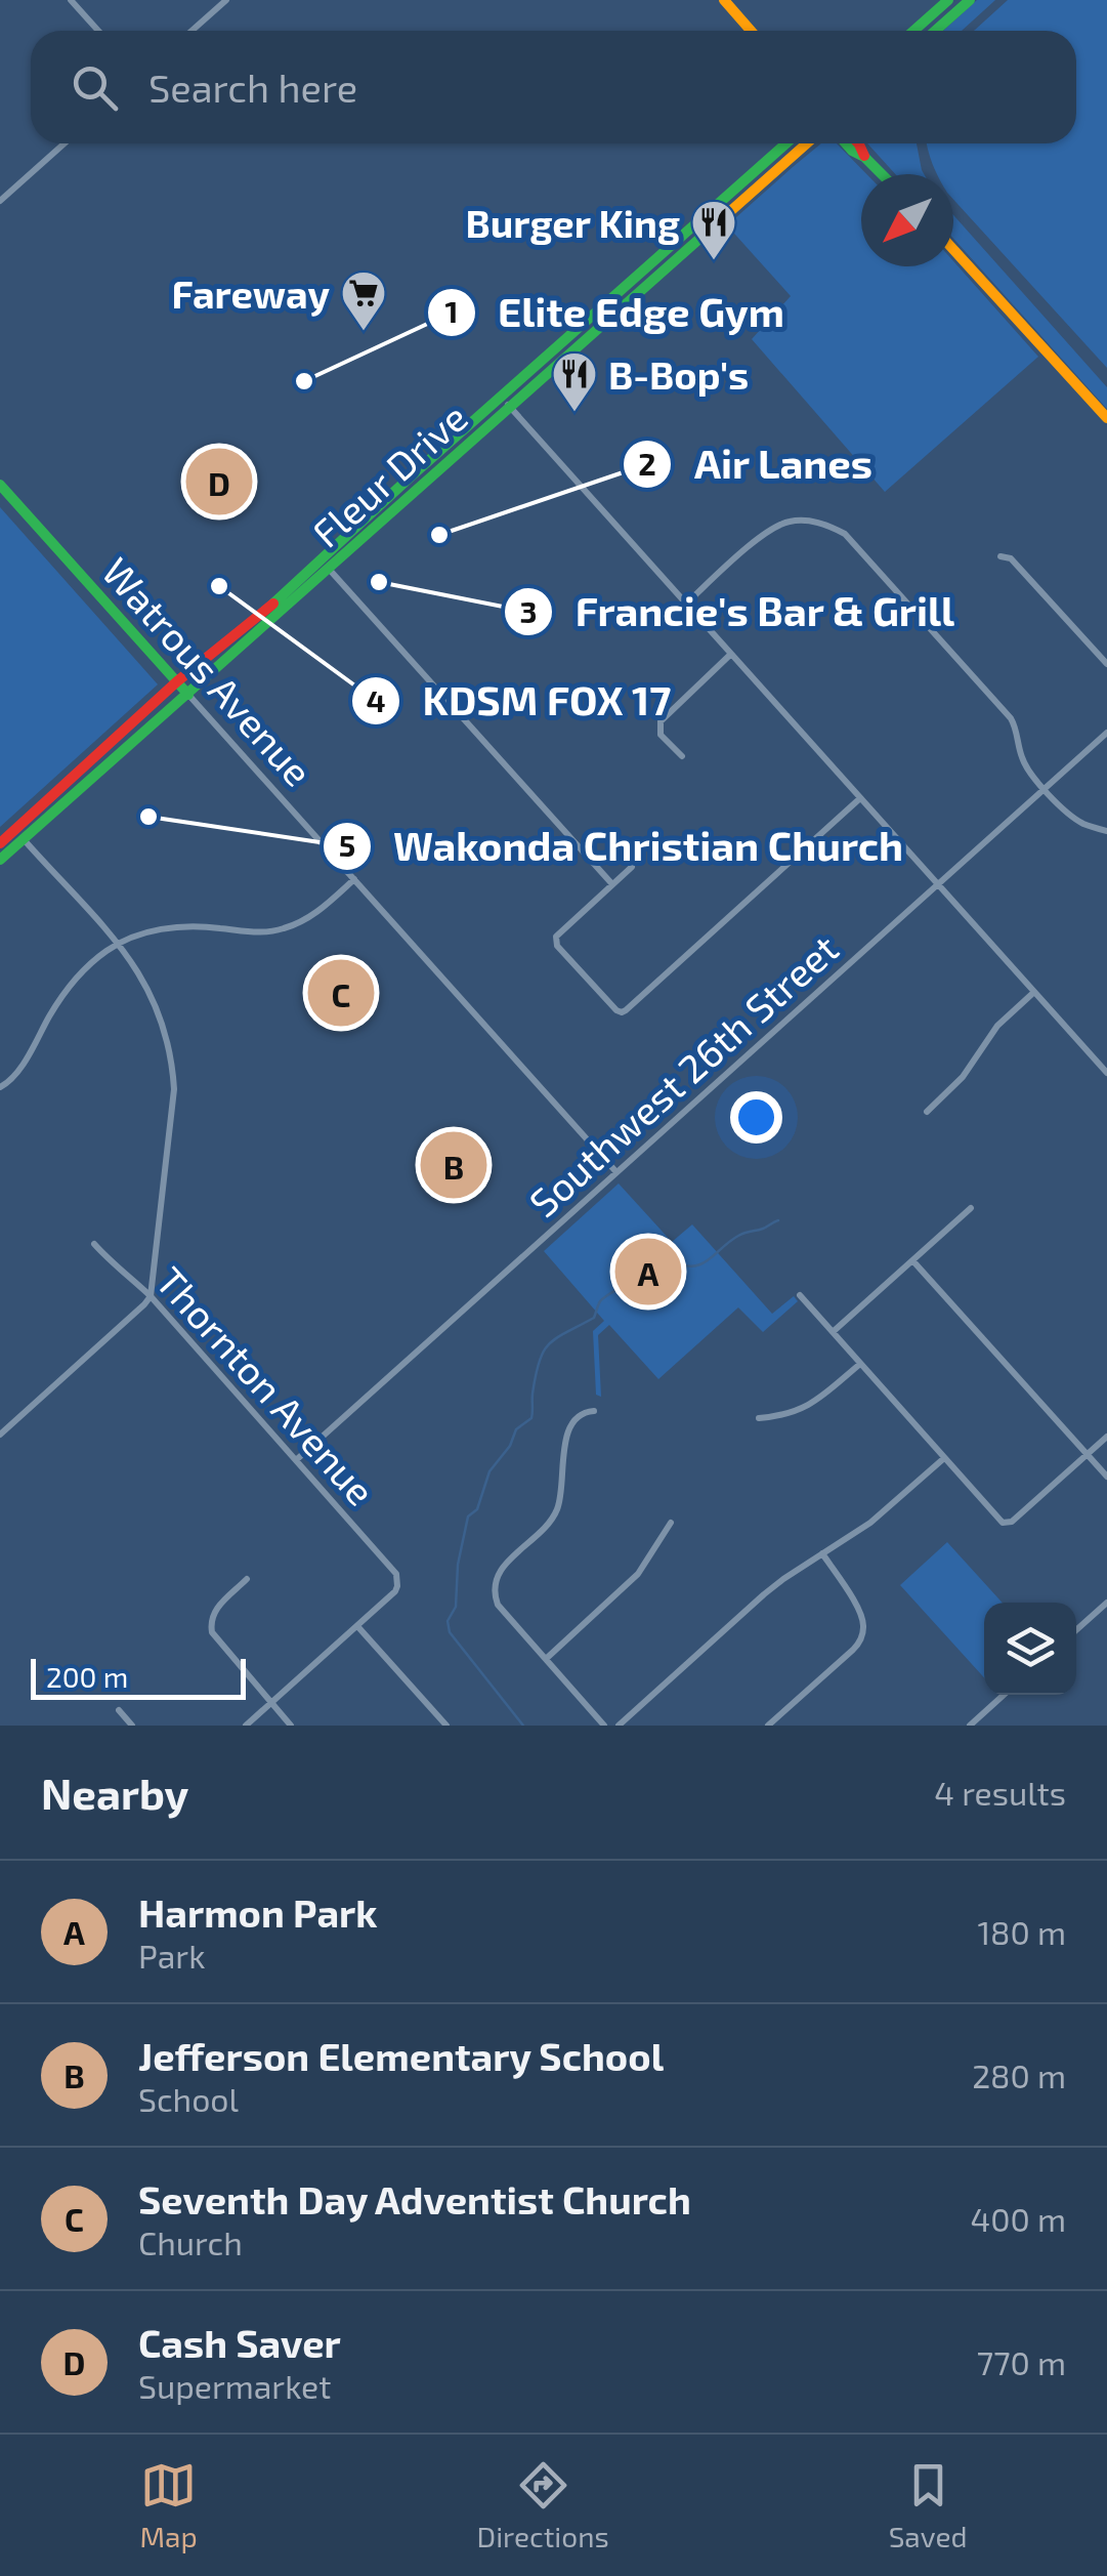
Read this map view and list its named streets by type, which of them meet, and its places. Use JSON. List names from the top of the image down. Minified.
{"streets":{"main road":["Fleur Drive","Watrous Avenue"],"street":["Southwest 26th Street","Thornton Avenue"]},"crossings":[["Fleur Drive","Watrous Avenue"],["Watrous Avenue","Southwest 26th Street"],["Southwest 26th Street","Thornton Avenue"]],"places":{"restaurant":["Burger King","B-Bop's"],"supermarket":["Fareway"],"other":["Elite Edge Gym","Air Lanes","Francie's Bar & Grill","KDSM FOX 17","Wakonda Christian Church"]},"scale_bar":"200 m","north":"bottom left","page":{"search":"Search here","pins":["D","C","B","A"],"scale":"200 m","heading":["Nearby","4 results"],"list":[{"mark":"A","name":"Harmon Park","note":"Park","value":"180 m"},{"mark":"B","name":"Jefferson Elementary School","note":"School","value":"280 m"},{"mark":"C","name":"Seventh Day Adventist Church","note":"Church","value":"400 m"},{"mark":"D","name":"Cash Saver","note":"Supermarket","value":"770 m"}],"nav":["Map","Directions","Saved"]}}
